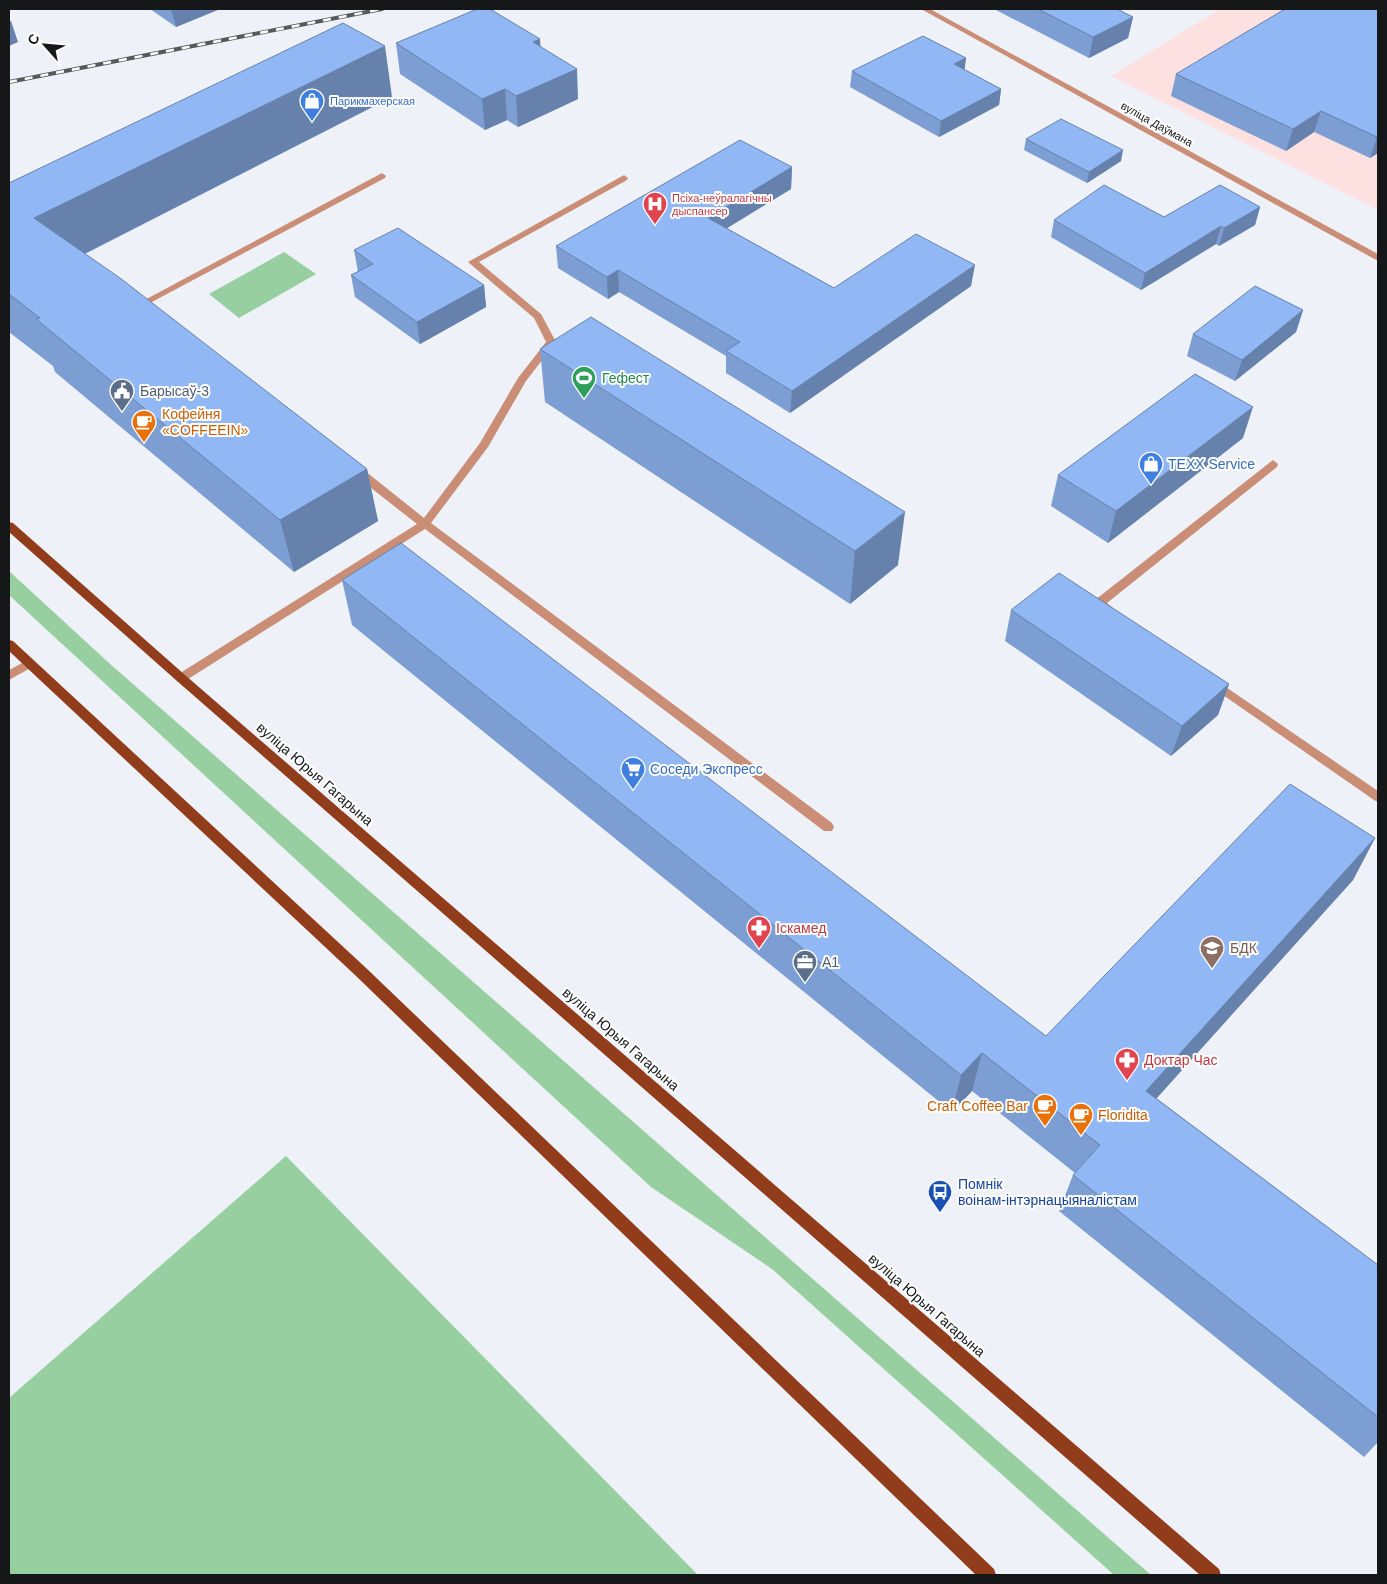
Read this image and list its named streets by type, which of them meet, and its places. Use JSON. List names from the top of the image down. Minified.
{"streets":{"main road":["вуліца Юрыя Гагарына"],"street":["вуліца Даўмана"]},"places":{"shop":["Парикмахерская","TEXX Service"],"hospital":["Псіха-неўралагічны дыспансер"],"sports":["Гефест"],"public building":["Барысаў-3"],"cafe":["Кофейня «COFFEEIN»","Craft Coffee Bar","Floridita"],"supermarket":["Соседи Экспресс"],"pharmacy":["Іскамед","Доктар Час"],"school or university":["БДК"],"office":["A1"],"bus stop":["Помнік воінам-інтэрнацыяналістам"]},"north":"top left"}
